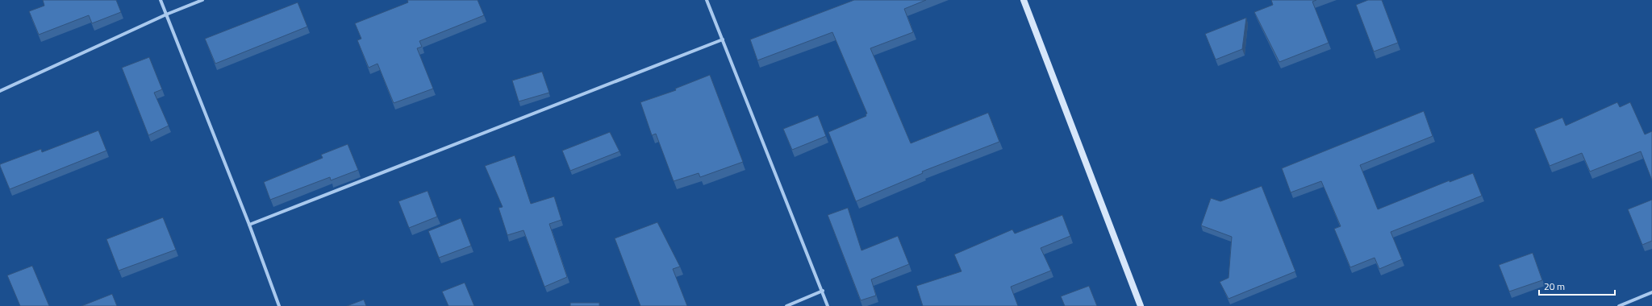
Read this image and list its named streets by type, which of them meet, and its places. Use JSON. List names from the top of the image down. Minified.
{"scale_bar":"20 m"}
